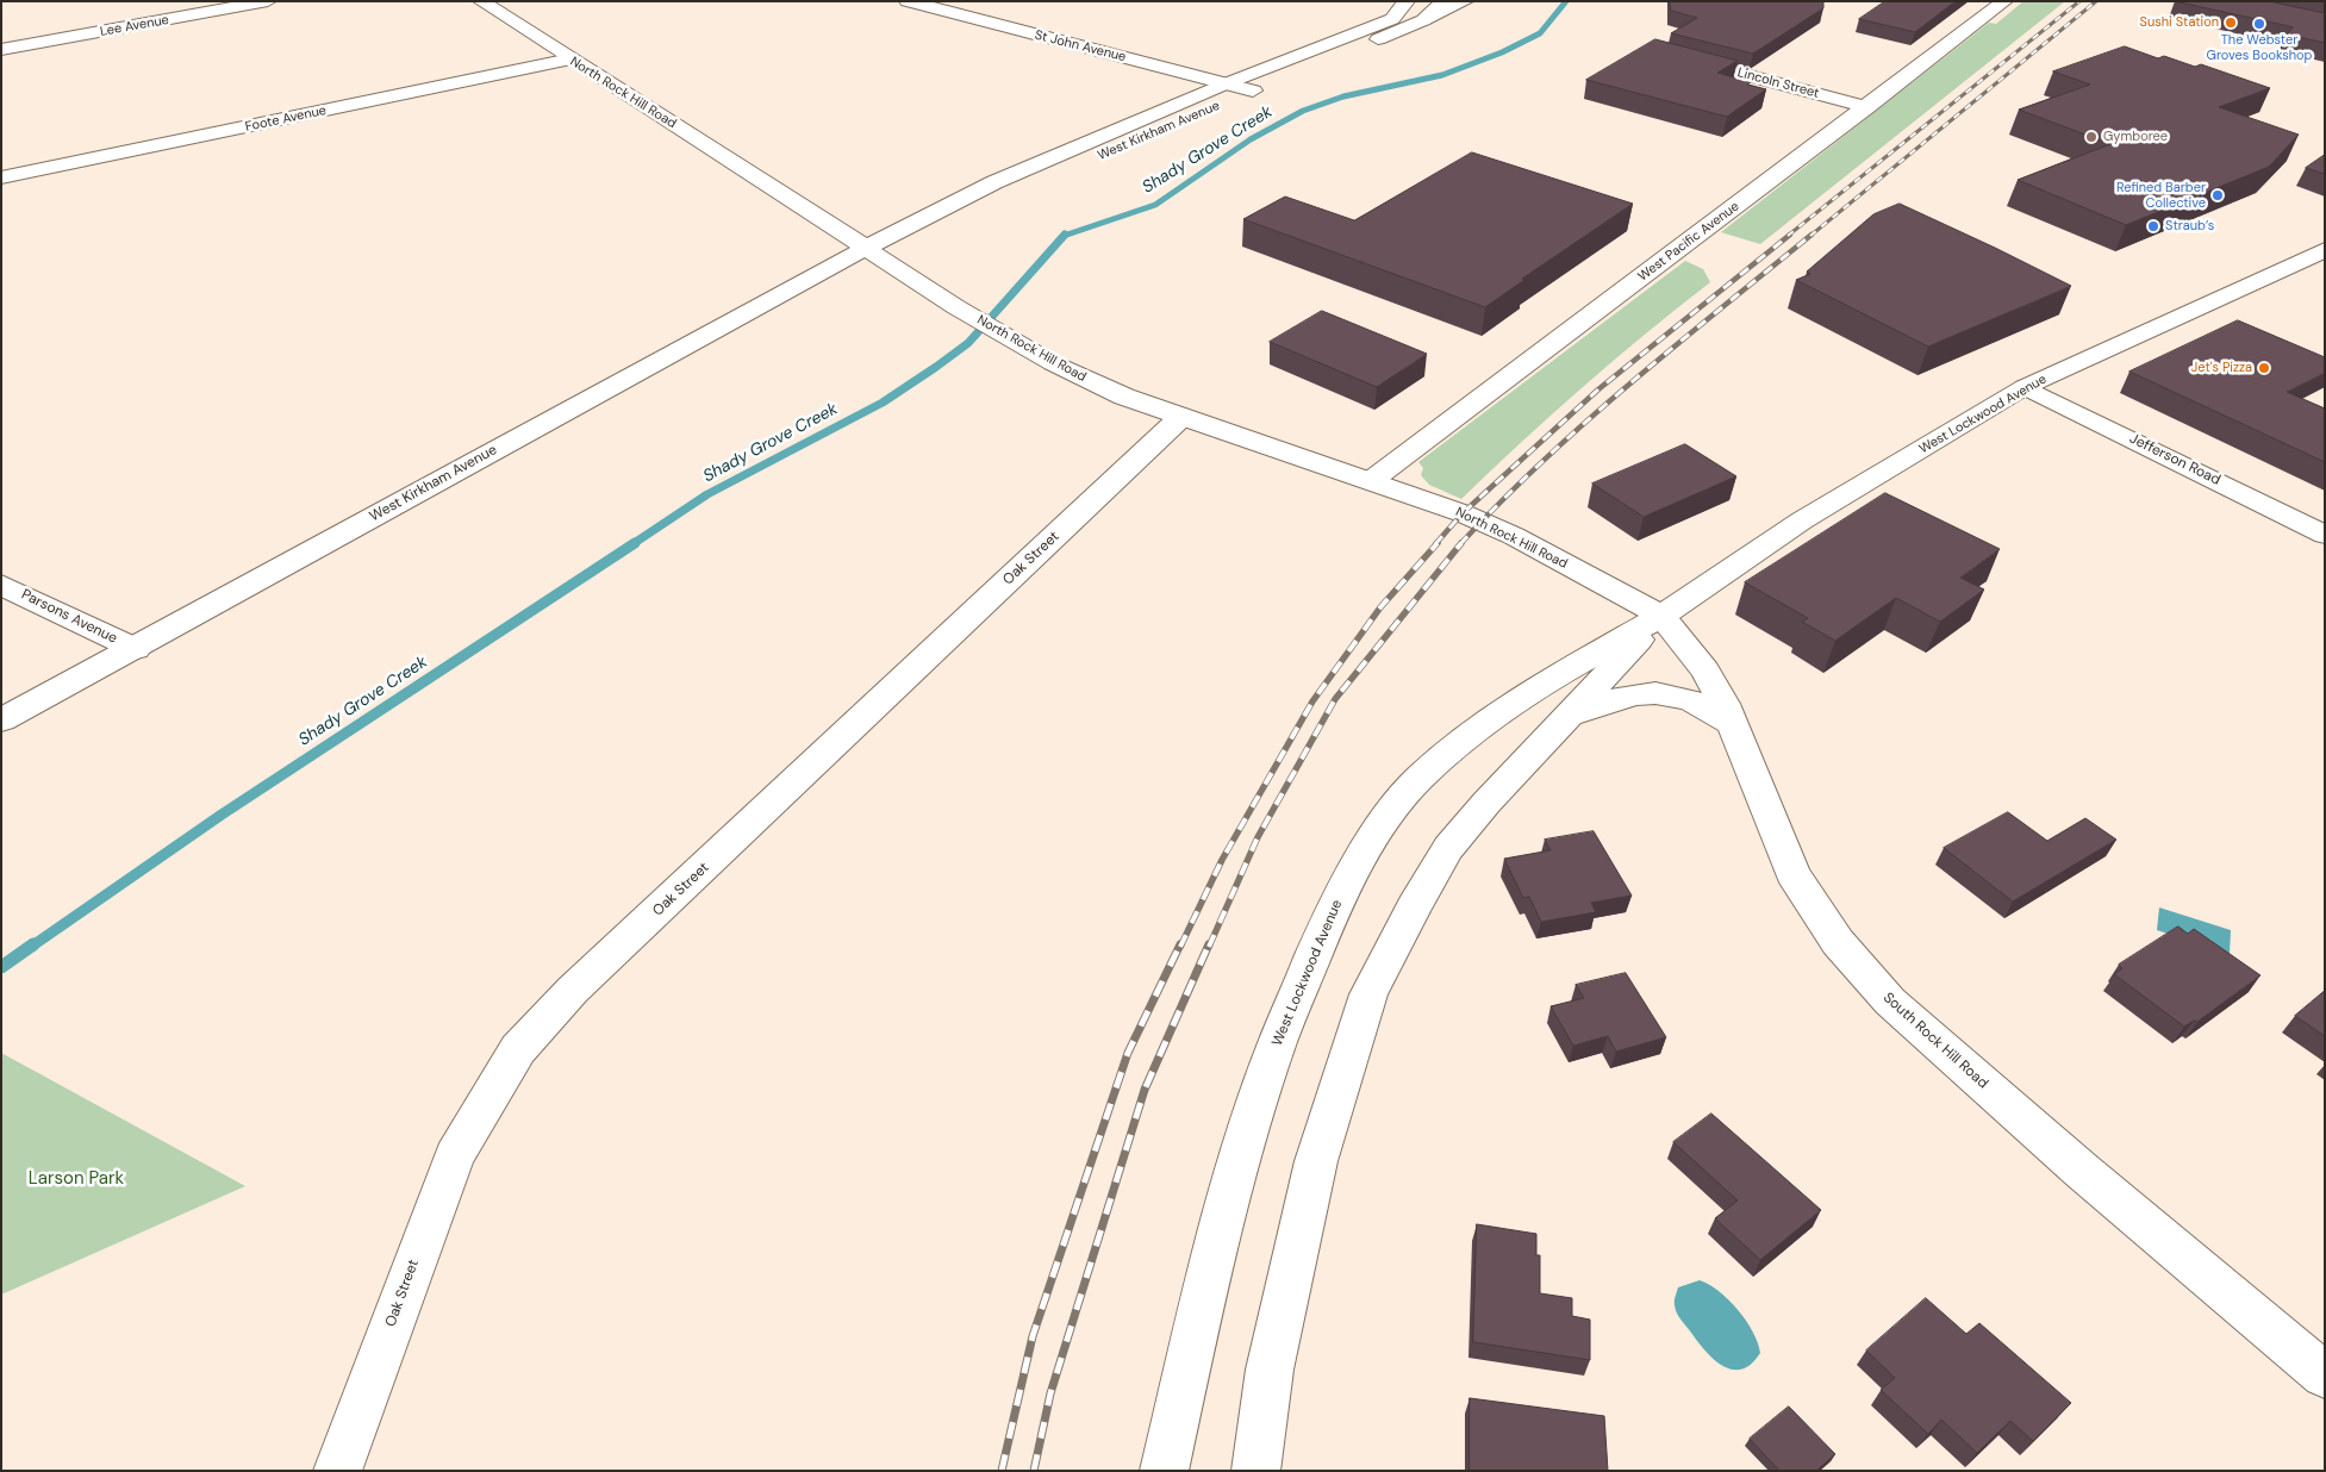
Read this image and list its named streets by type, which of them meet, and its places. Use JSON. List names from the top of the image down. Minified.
{"streets":{"street":["Lee Avenue","St John Avenue","Lincoln Street","North Rock Hill Road","Foote Avenue","West Kirkham Avenue","West Pacific Avenue","West Lockwood Avenue","Jefferson Road","Oak Street","Parsons Avenue","South Rock Hill Road"]},"crossings":[["St John Avenue","West Kirkham Avenue"],["Lincoln Street","West Pacific Avenue"],["North Rock Hill Road","Foote Avenue"],["North Rock Hill Road","West Kirkham Avenue"],["North Rock Hill Road","West Pacific Avenue"],["North Rock Hill Road","West Lockwood Avenue"],["North Rock Hill Road","Oak Street"],["North Rock Hill Road","South Rock Hill Road"],["West Kirkham Avenue","Parsons Avenue"],["West Lockwood Avenue","Jefferson Road"],["West Lockwood Avenue","South Rock Hill Road"]],"water":["Shady Grove Creek"],"parks":["Larson Park"],"places":["Sushi Station","The Webster Groves Bookshop","Gymboree","Refined Barber Collective","Straub’s","Jet's Pizza"]}
